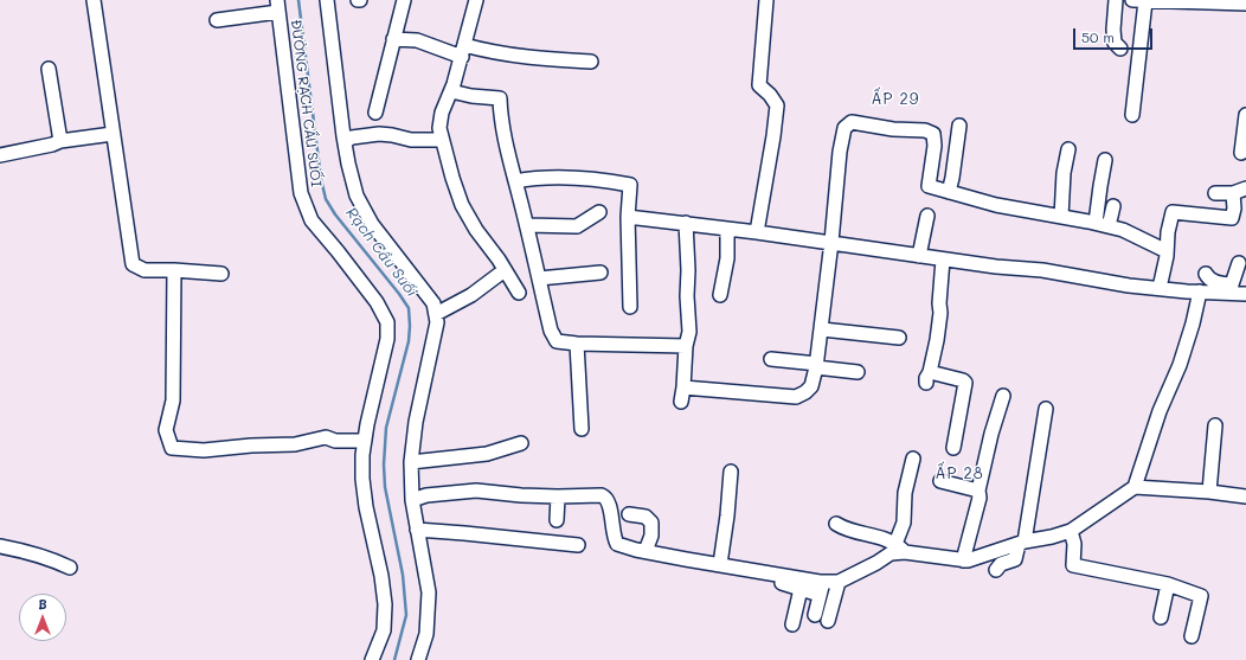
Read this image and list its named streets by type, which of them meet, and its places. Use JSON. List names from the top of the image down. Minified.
{"streets":{"street":["ĐƯỜNG RẠCH CẦU SUỐI"]},"districts":["ẤP 29","ẤP 28"],"water":["Rạch Cầu Suối"],"scale_bar":"50 m","north":"top"}
